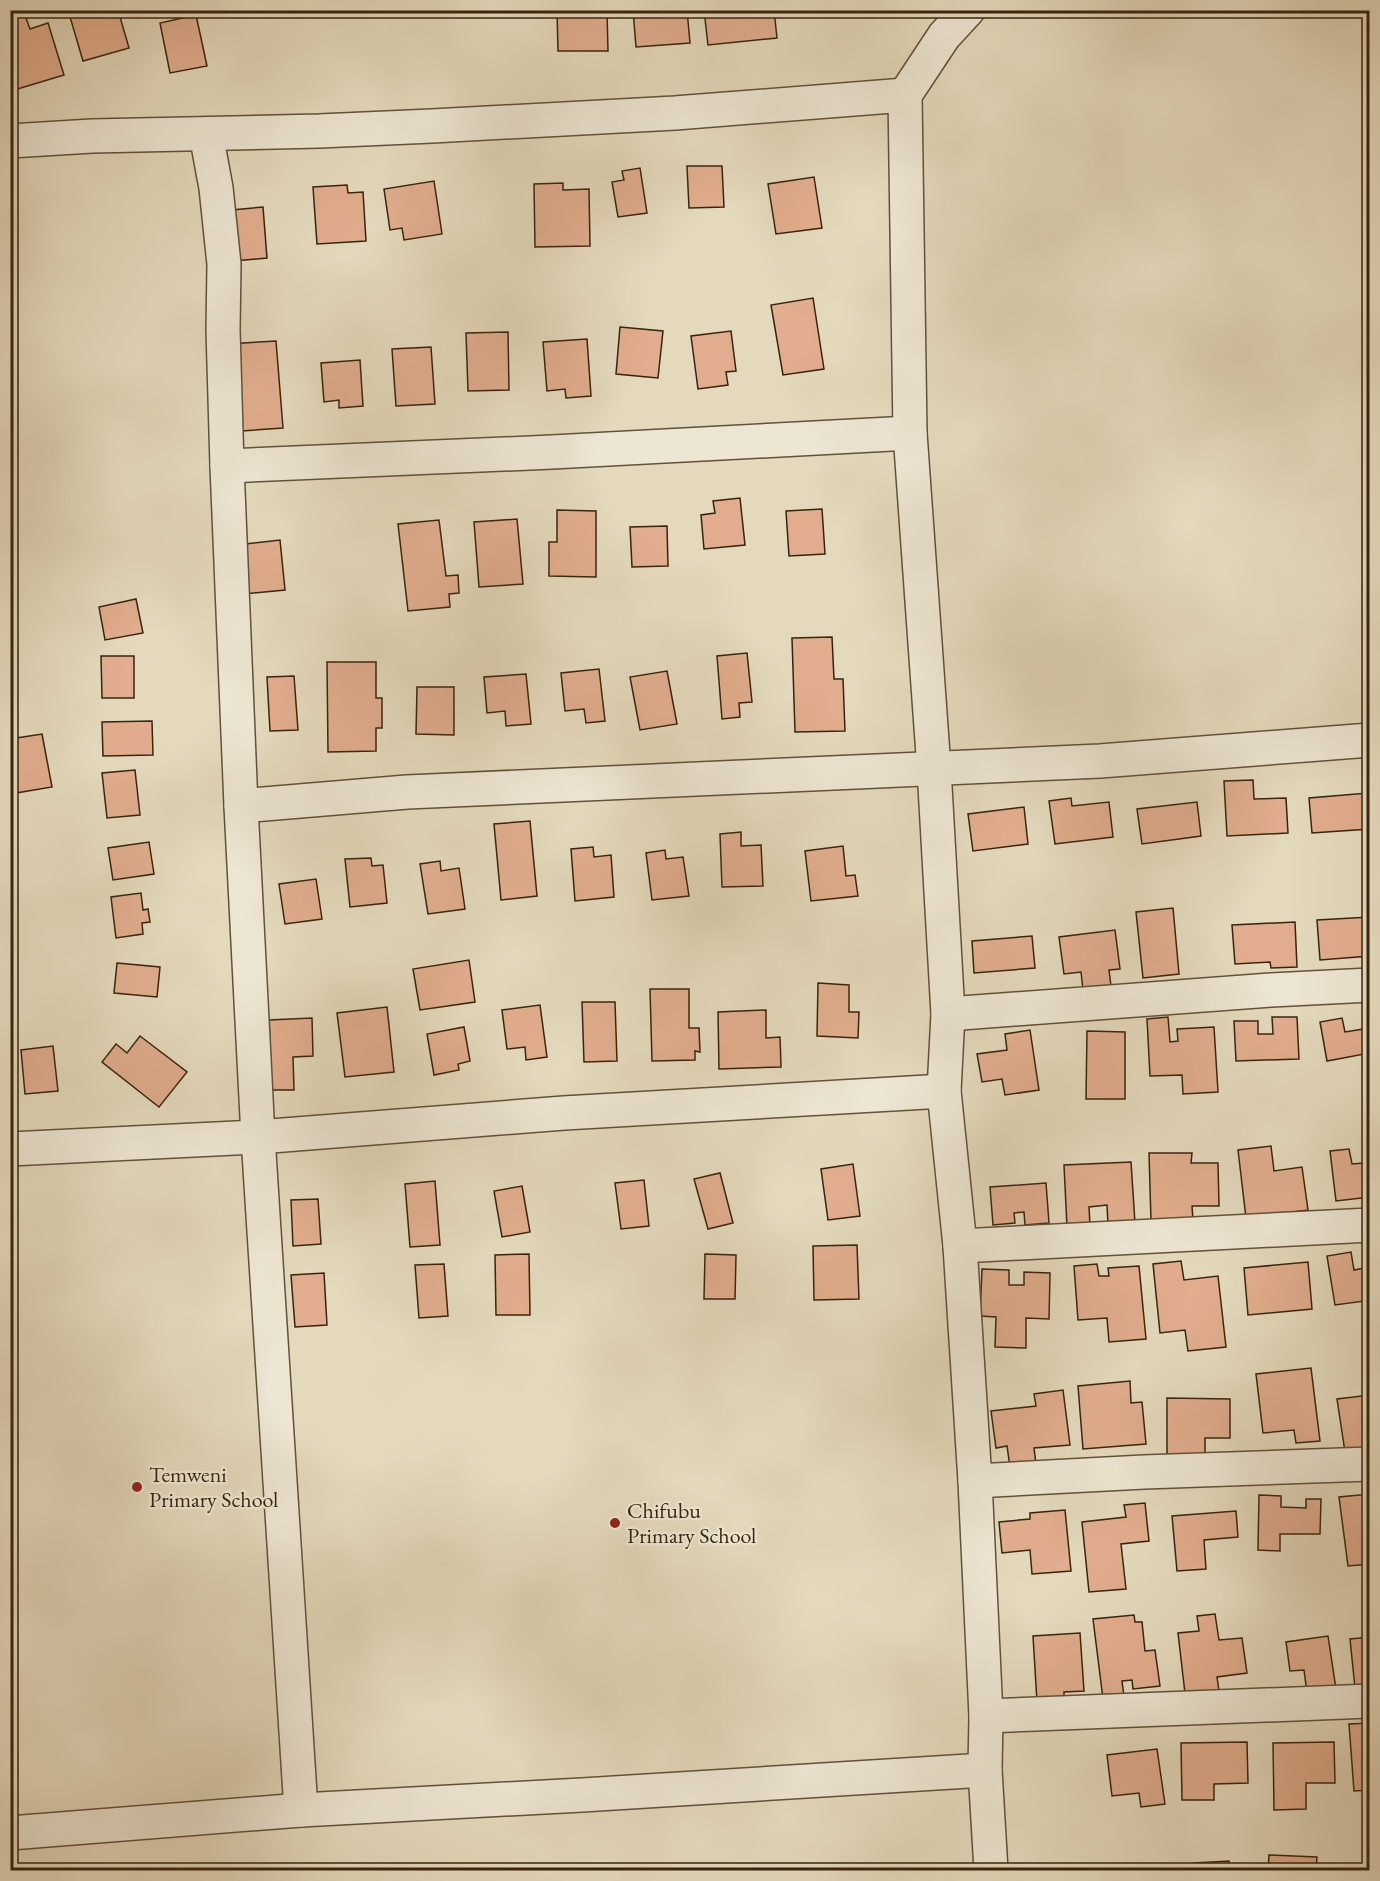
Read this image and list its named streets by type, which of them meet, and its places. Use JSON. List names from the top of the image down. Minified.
{"places":["Temweni Primary School","Chifubu Primary School"]}
